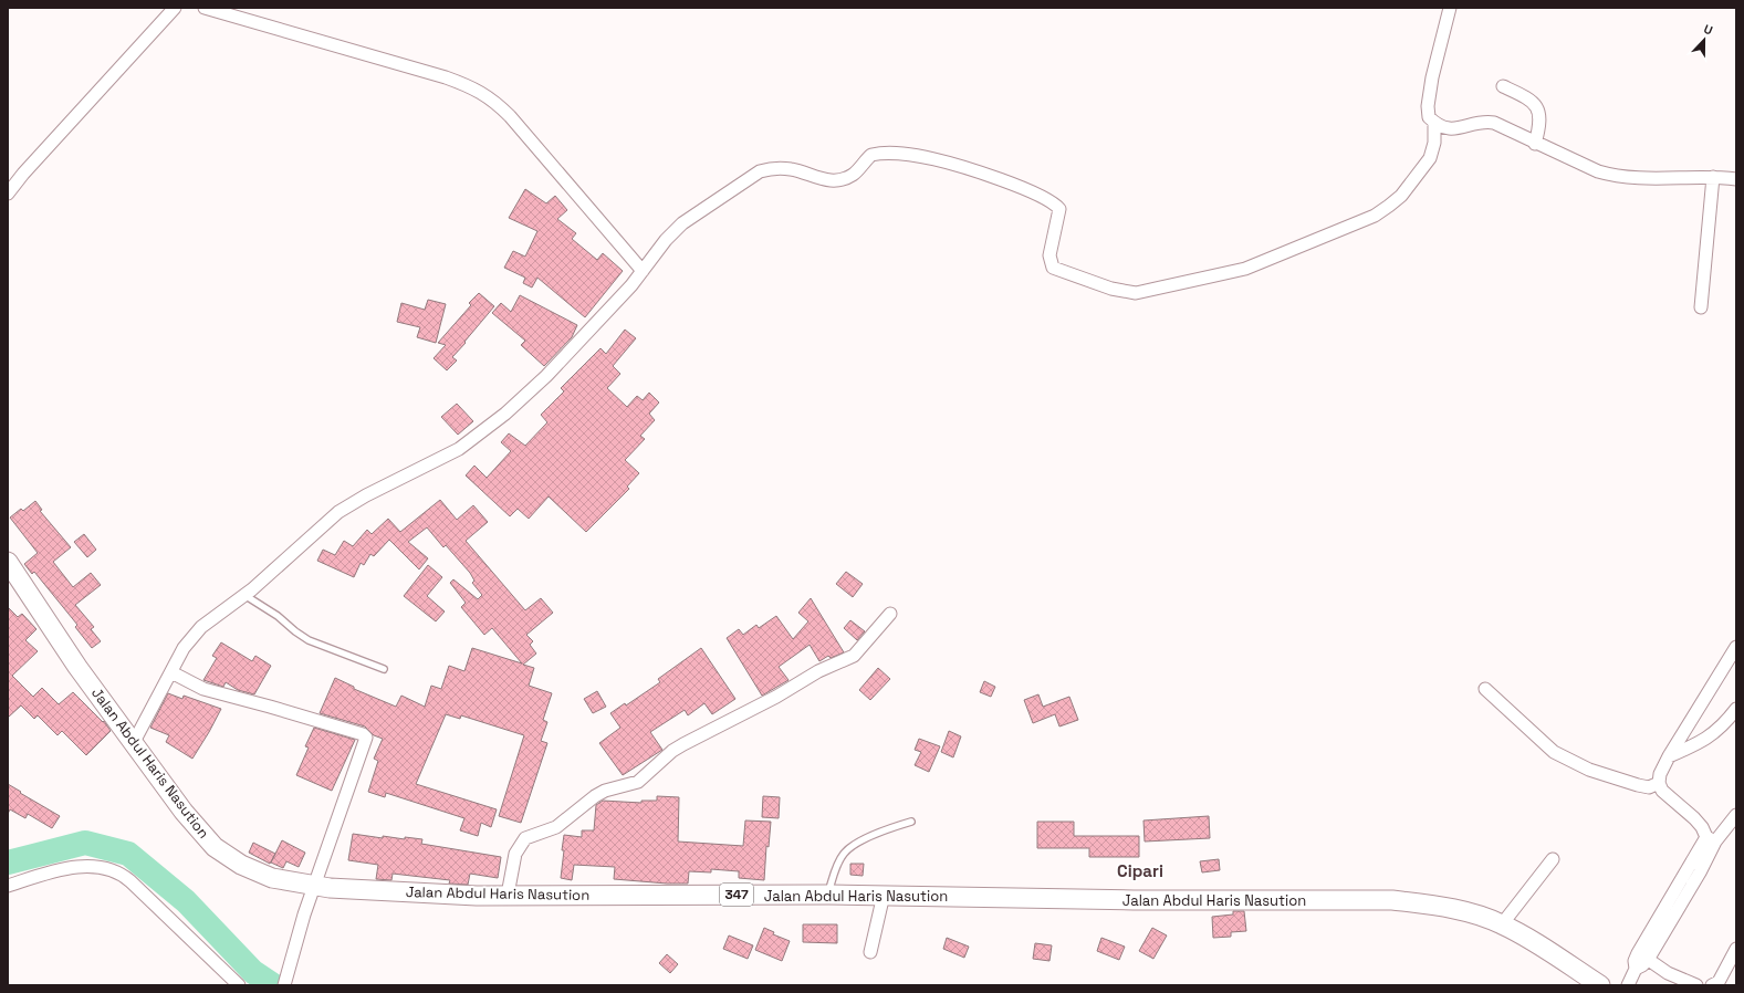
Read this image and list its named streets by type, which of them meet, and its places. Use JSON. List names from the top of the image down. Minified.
{"streets":{"main road":["Jalan Abdul Haris Nasution","347"]},"districts":["Cipari"],"north":"top"}
